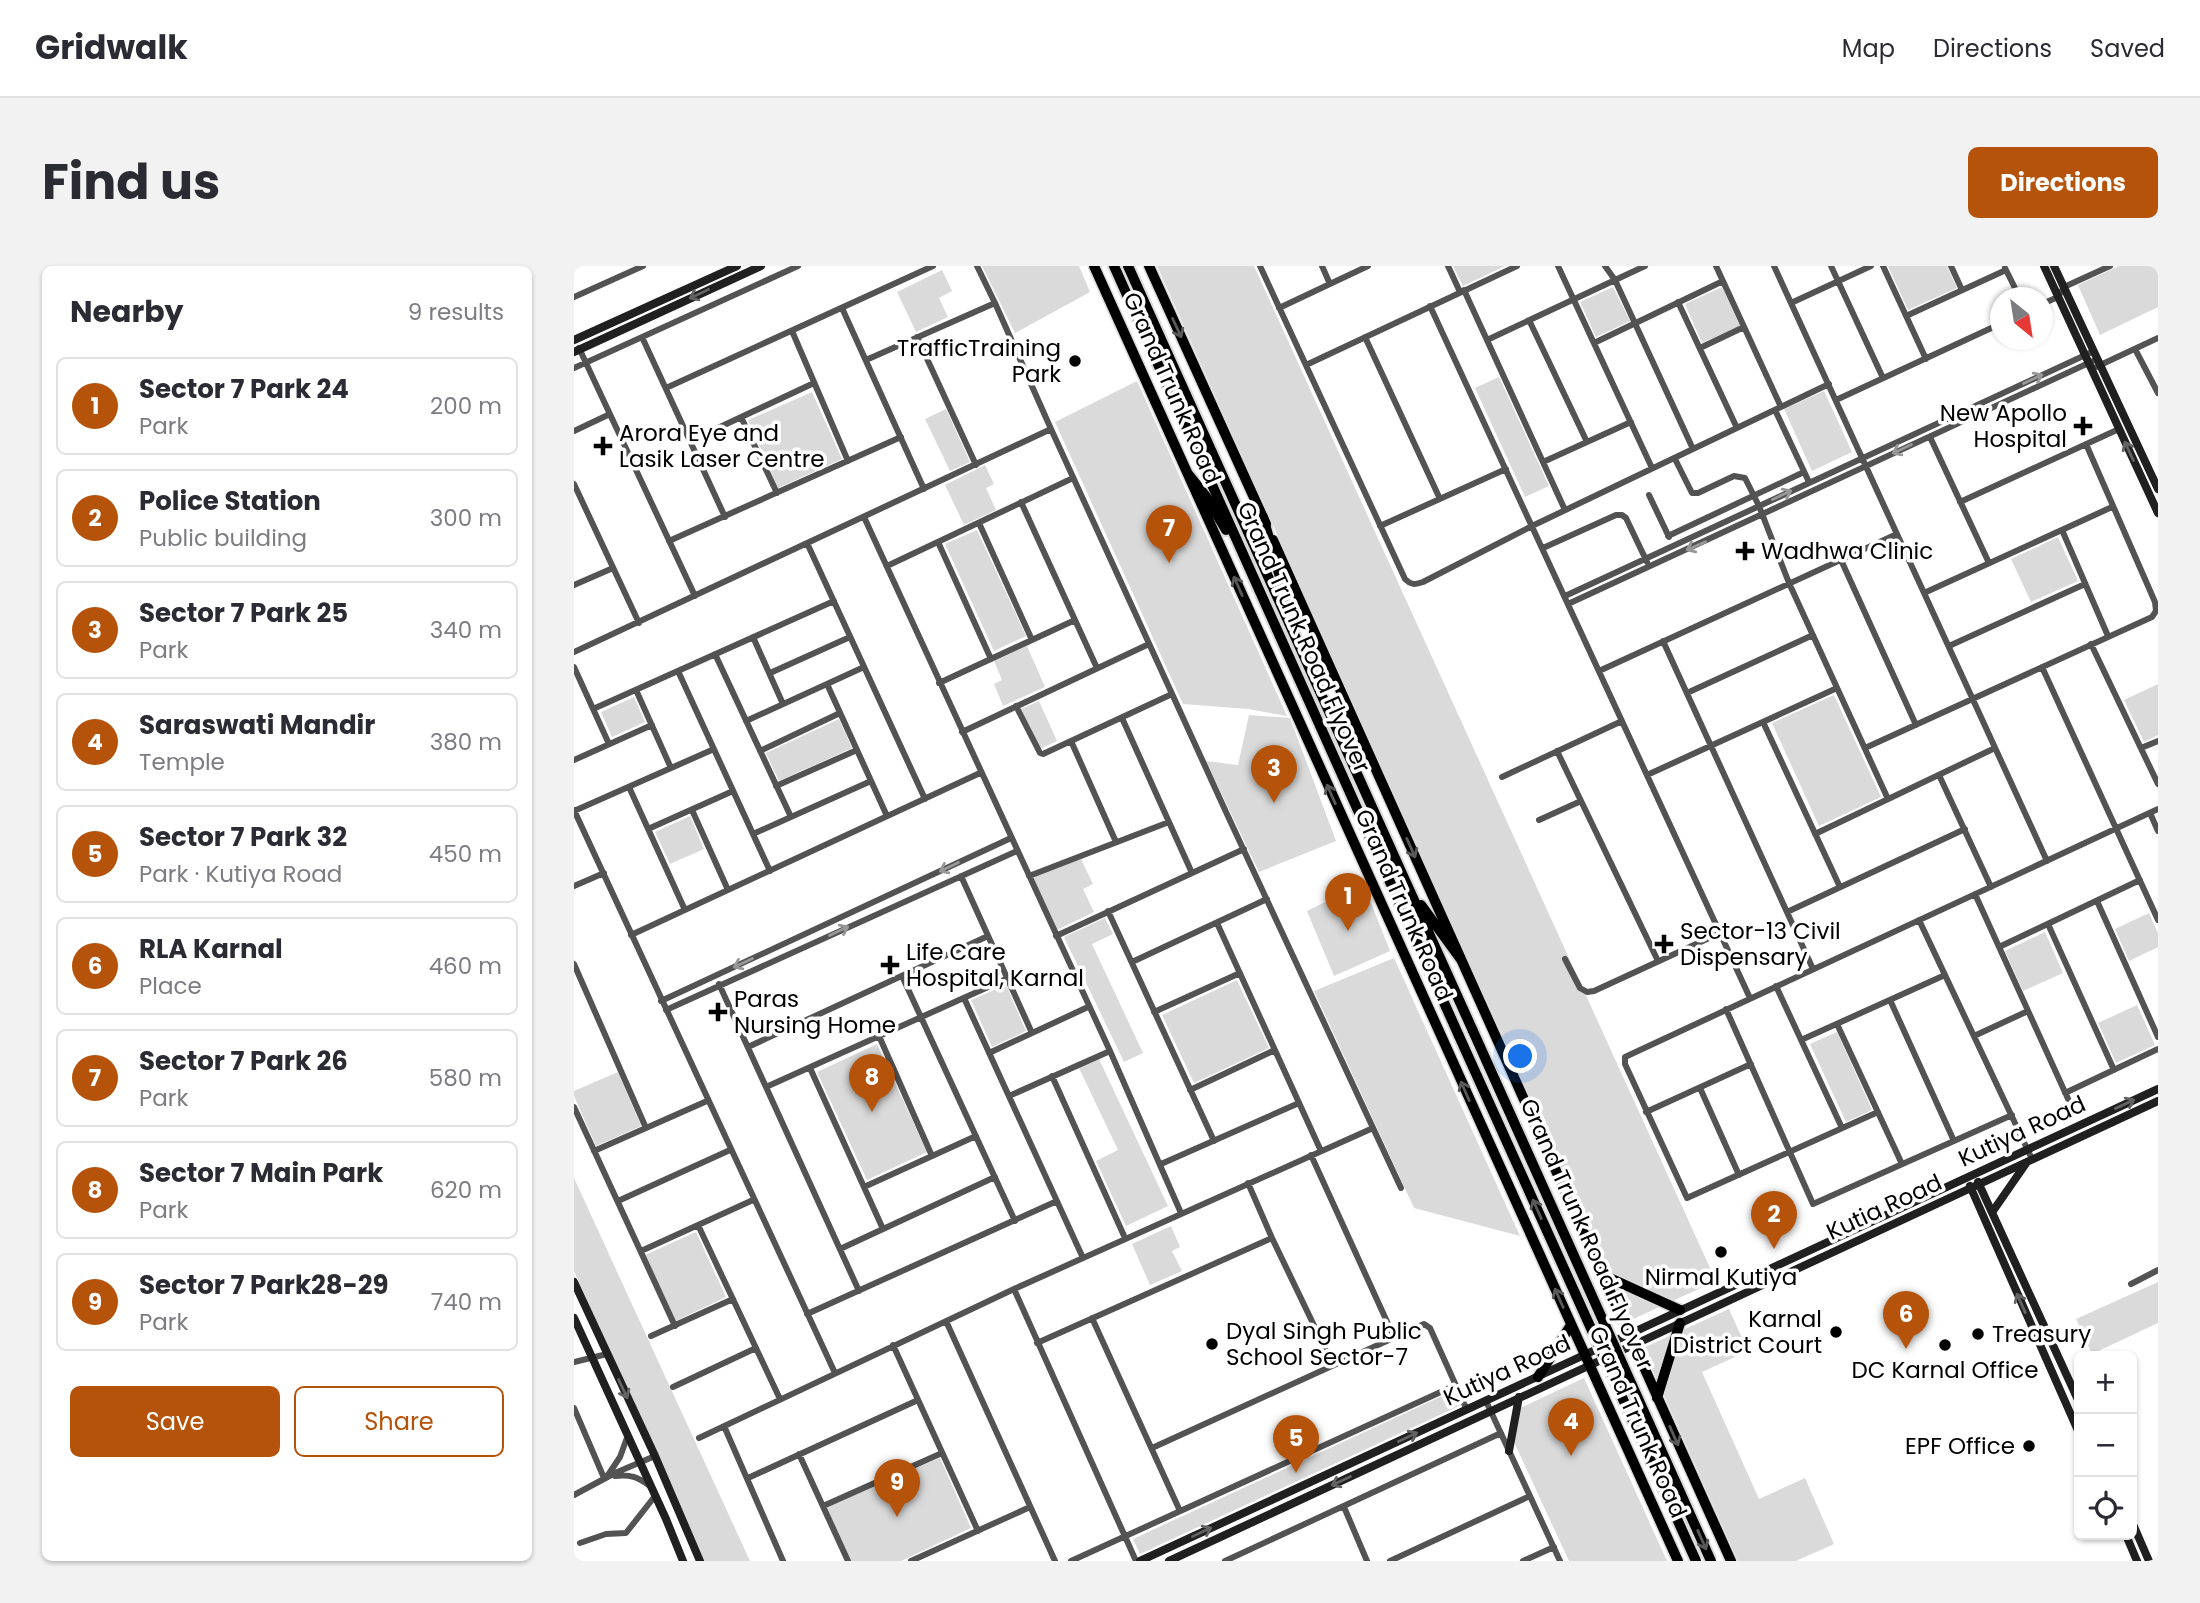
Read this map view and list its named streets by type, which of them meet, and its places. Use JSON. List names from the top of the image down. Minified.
{"streets":{"highway":["Grand Trunk Road","Grand Trunk Road Flyover"],"street":["Kutiya Road","Kutia Road"]},"crossings":[["Grand Trunk Road","Grand Trunk Road Flyover"],["Grand Trunk Road","Kutiya Road"],["Grand Trunk Road","Kutia Road"],["Kutiya Road","Kutia Road"]],"places":{"other":["TrafficTraining Park","Nirmal Kutiya","Karnal District Court","Treasury","Dyal Singh Public School Sector-7","DC Karnal Office","EPF Office"],"health":["New Apollo Hospital","Arora Eye and Lasik Laser Centre","Wadhwa Clinic","Sector-13 Civil Dispensary","Life Care Hospital, Karnal","Paras Nursing Home"]},"north":"bottom right","page":{"header":"Gridwalk","nav":["Map","Directions","Saved"],"title":"Find us","buttons":["Directions",["Save","Share"]],"heading":["Nearby","9 results"],"list":[{"mark":"1","name":"Sector 7 Park 24","note":"Park","value":"200 m"},{"mark":"2","name":"Police Station","note":"Public building","value":"300 m"},{"mark":"3","name":"Sector 7 Park 25","note":"Park","value":"340 m"},{"mark":"4","name":"Saraswati Mandir","note":"Temple","value":"380 m"},{"mark":"5","name":"Sector 7 Park 32","note":"Park · Kutiya Road","value":"450 m"},{"mark":"6","name":"RLA Karnal","note":"Place","value":"460 m"},{"mark":"7","name":"Sector 7 Park 26","note":"Park","value":"580 m"},{"mark":"8","name":"Sector 7 Main Park","note":"Park","value":"620 m"},{"mark":"9","name":"Sector 7 Park28-29","note":"Park","value":"740 m"}],"pins":["7","3","1","8","2","6","4","5","9"],"map_buttons":["+","−"]}}
